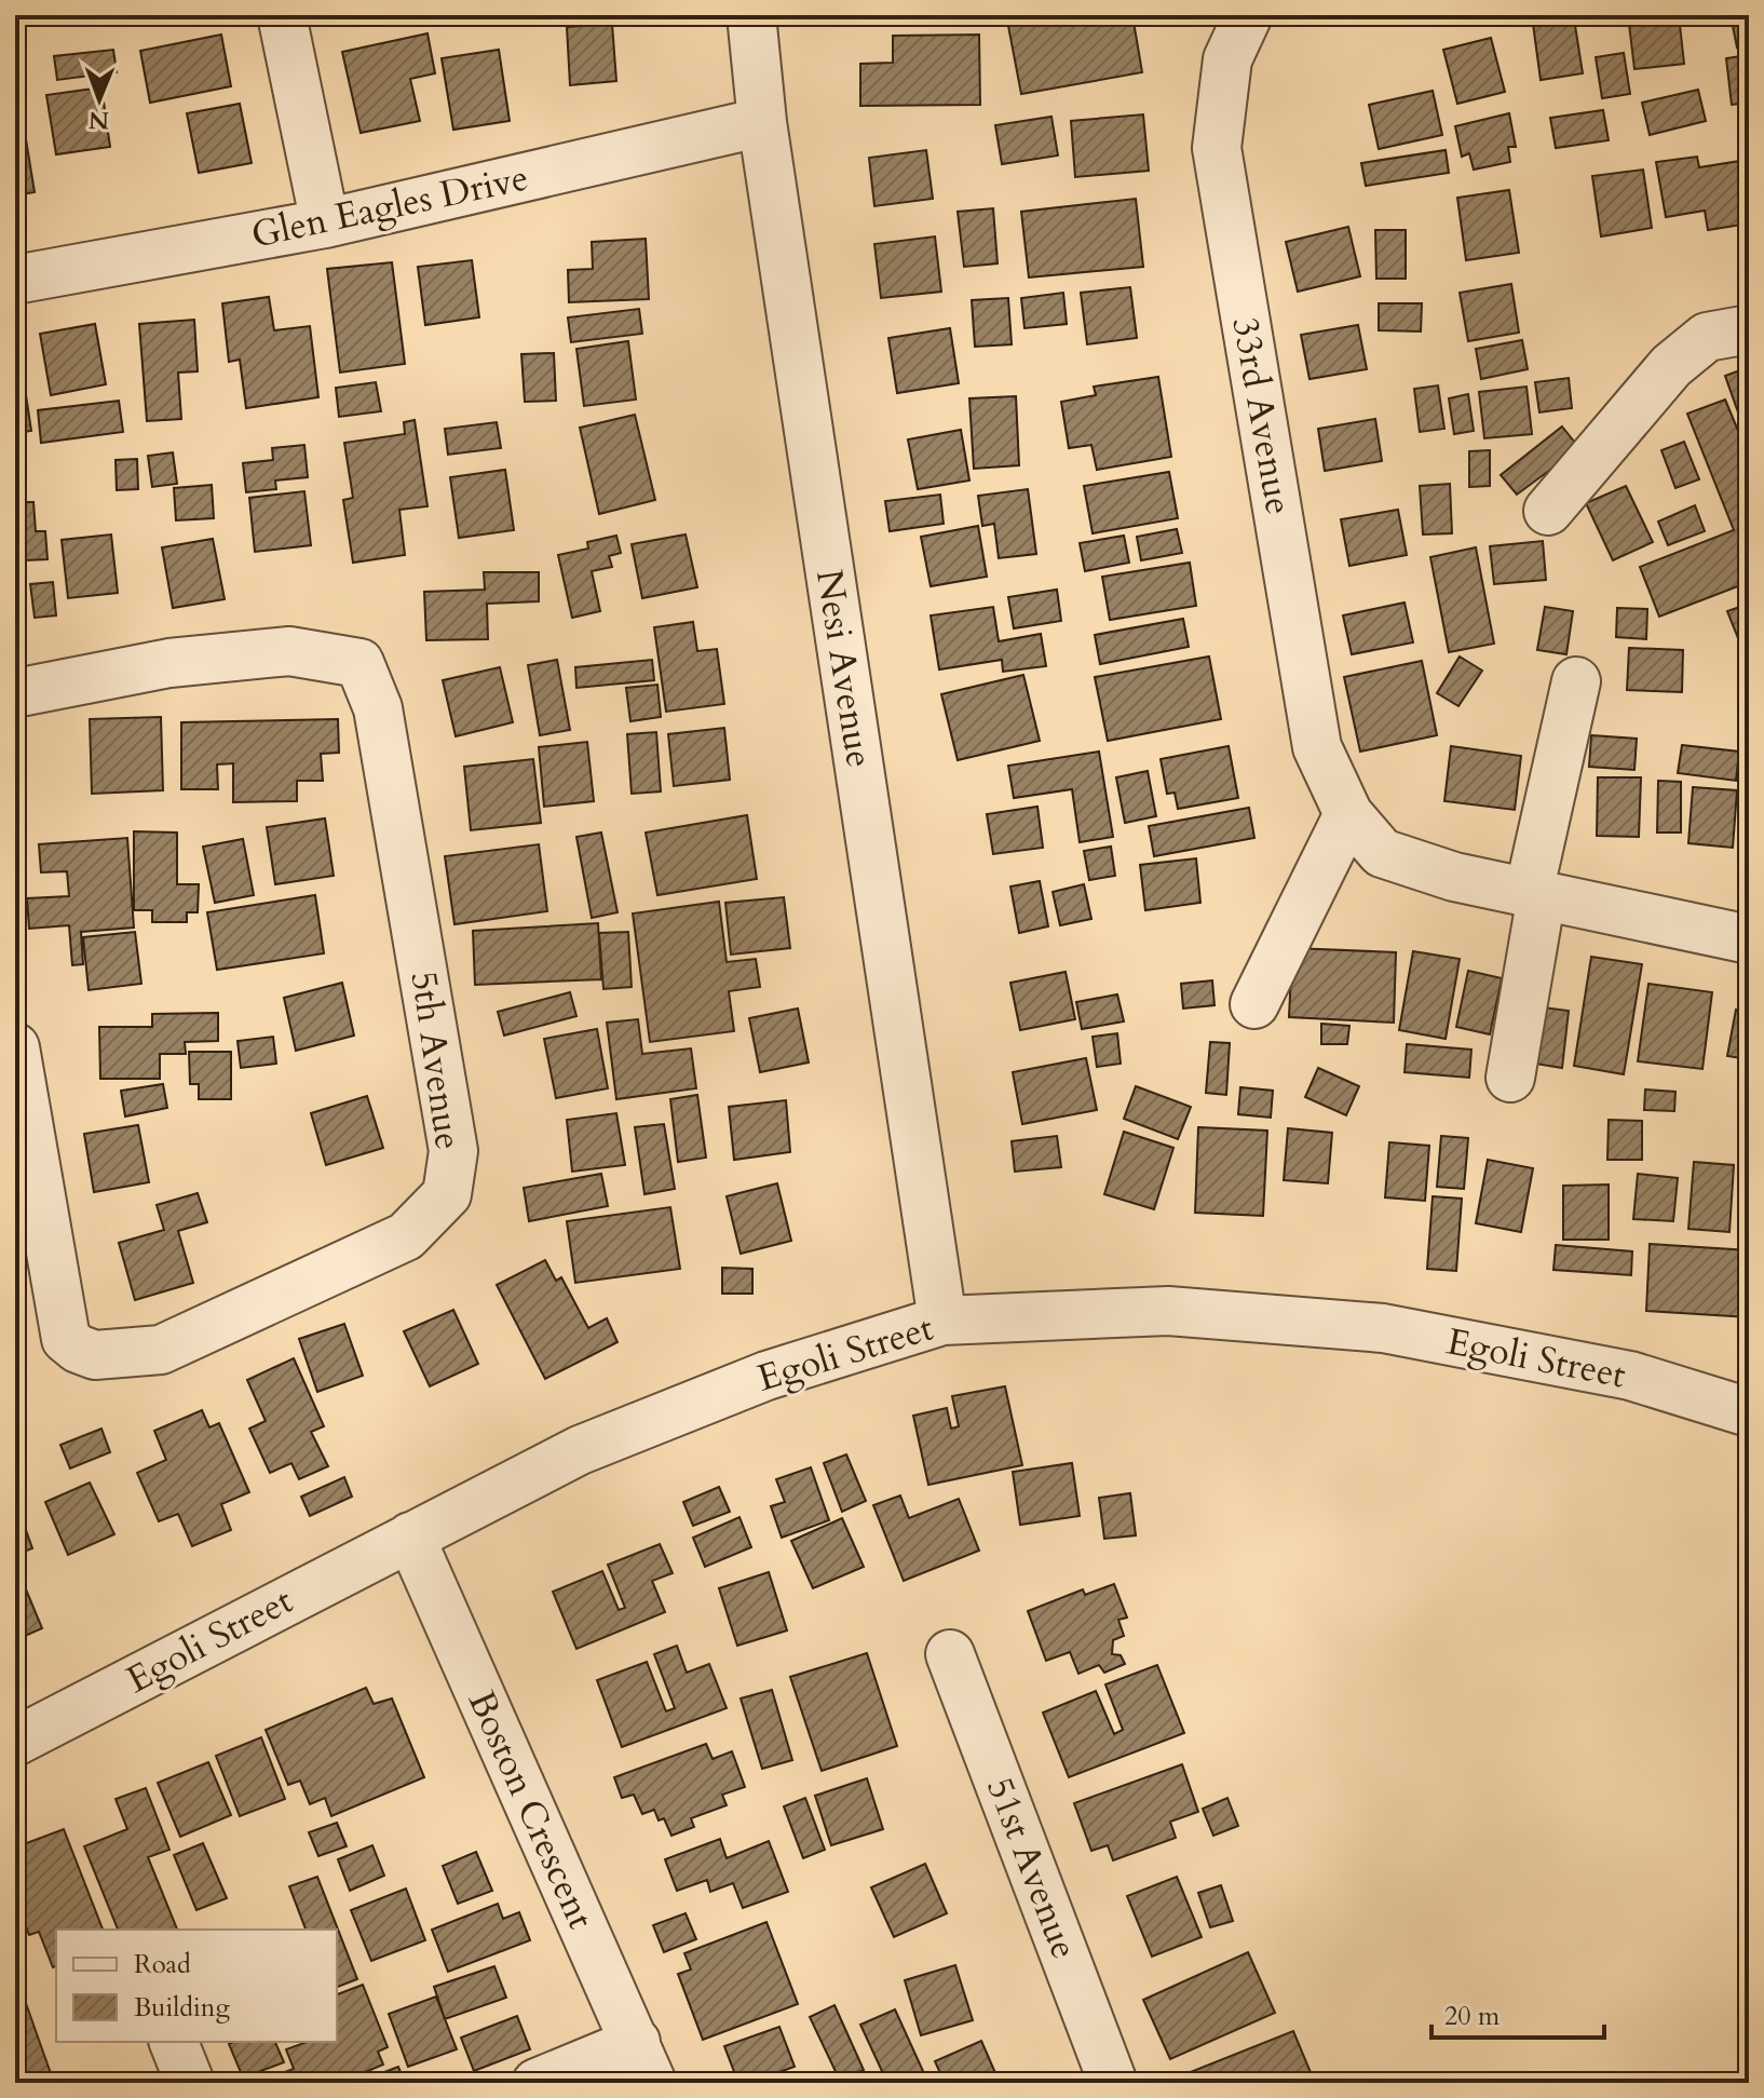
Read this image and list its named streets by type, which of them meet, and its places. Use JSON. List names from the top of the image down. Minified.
{"streets":{"street":["Glen Eagles Drive","33rd Avenue","Nesi Avenue","5th Avenue","Egoli Street","Boston Crescent","51st Avenue"]},"crossings":[["Glen Eagles Drive","Nesi Avenue"],["Nesi Avenue","Egoli Street"],["Egoli Street","Boston Crescent"]],"legend":["Road","Building"],"scale_bar":"20 m","north":"bottom"}
